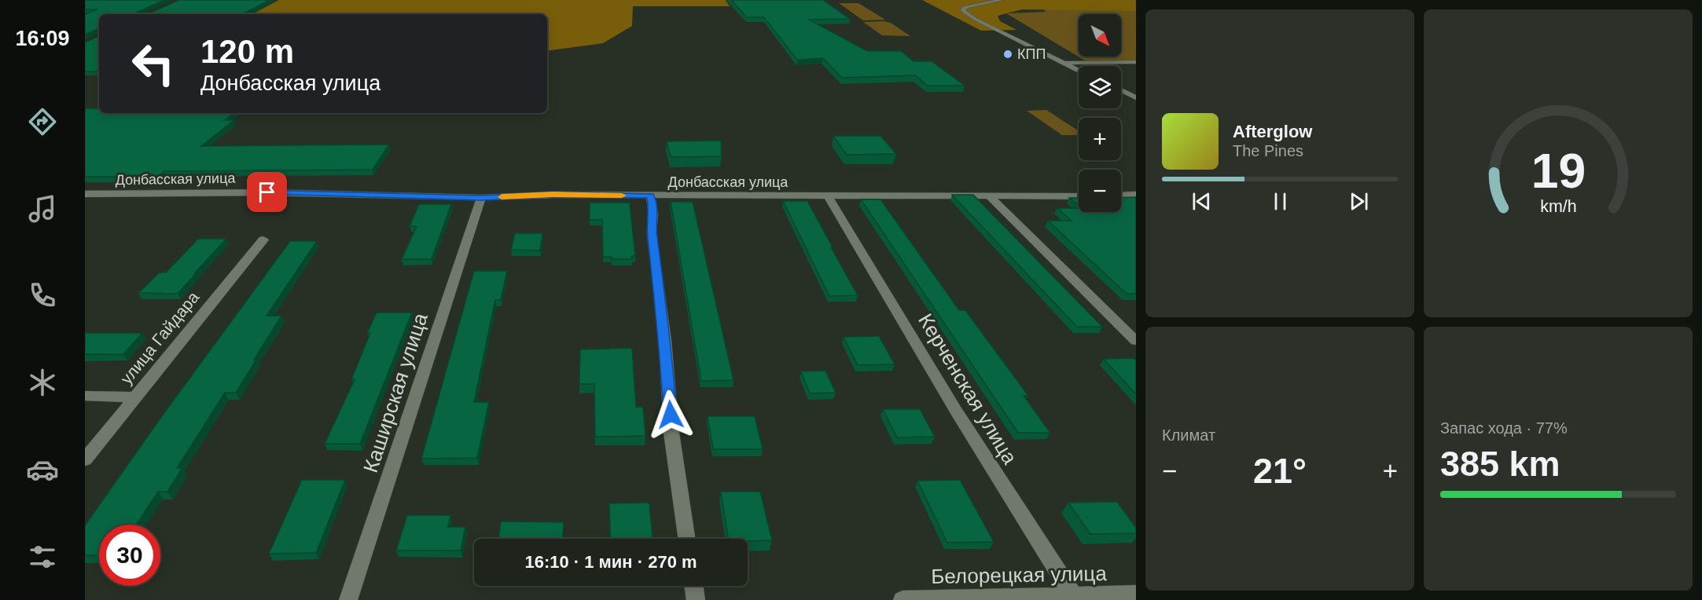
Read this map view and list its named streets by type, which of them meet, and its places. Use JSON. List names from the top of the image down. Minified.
{"streets":{"street":["Донбасская улица","улица Гайдара","Керченская улица","Каширская улица","Белорецкая улица"]},"crossings":[["Донбасская улица","Керченская улица"],["Донбасская улица","Каширская улица"],["Керченская улица","Белорецкая улица"]],"places":["КПП"],"north":"bottom right","page":{"tabs":"16:09","map_buttons":["+","−"],"turn":["120 m","Донбасская улица"],"song":["Afterglow","The Pines"],"tile":["Климат",["Запас хода · 77%","385 km"]],"heat":["−","21°","+"],"limit":"30","trip":"16:10 · 1 мин · 270 m","gauge":["19","km/h"]}}
